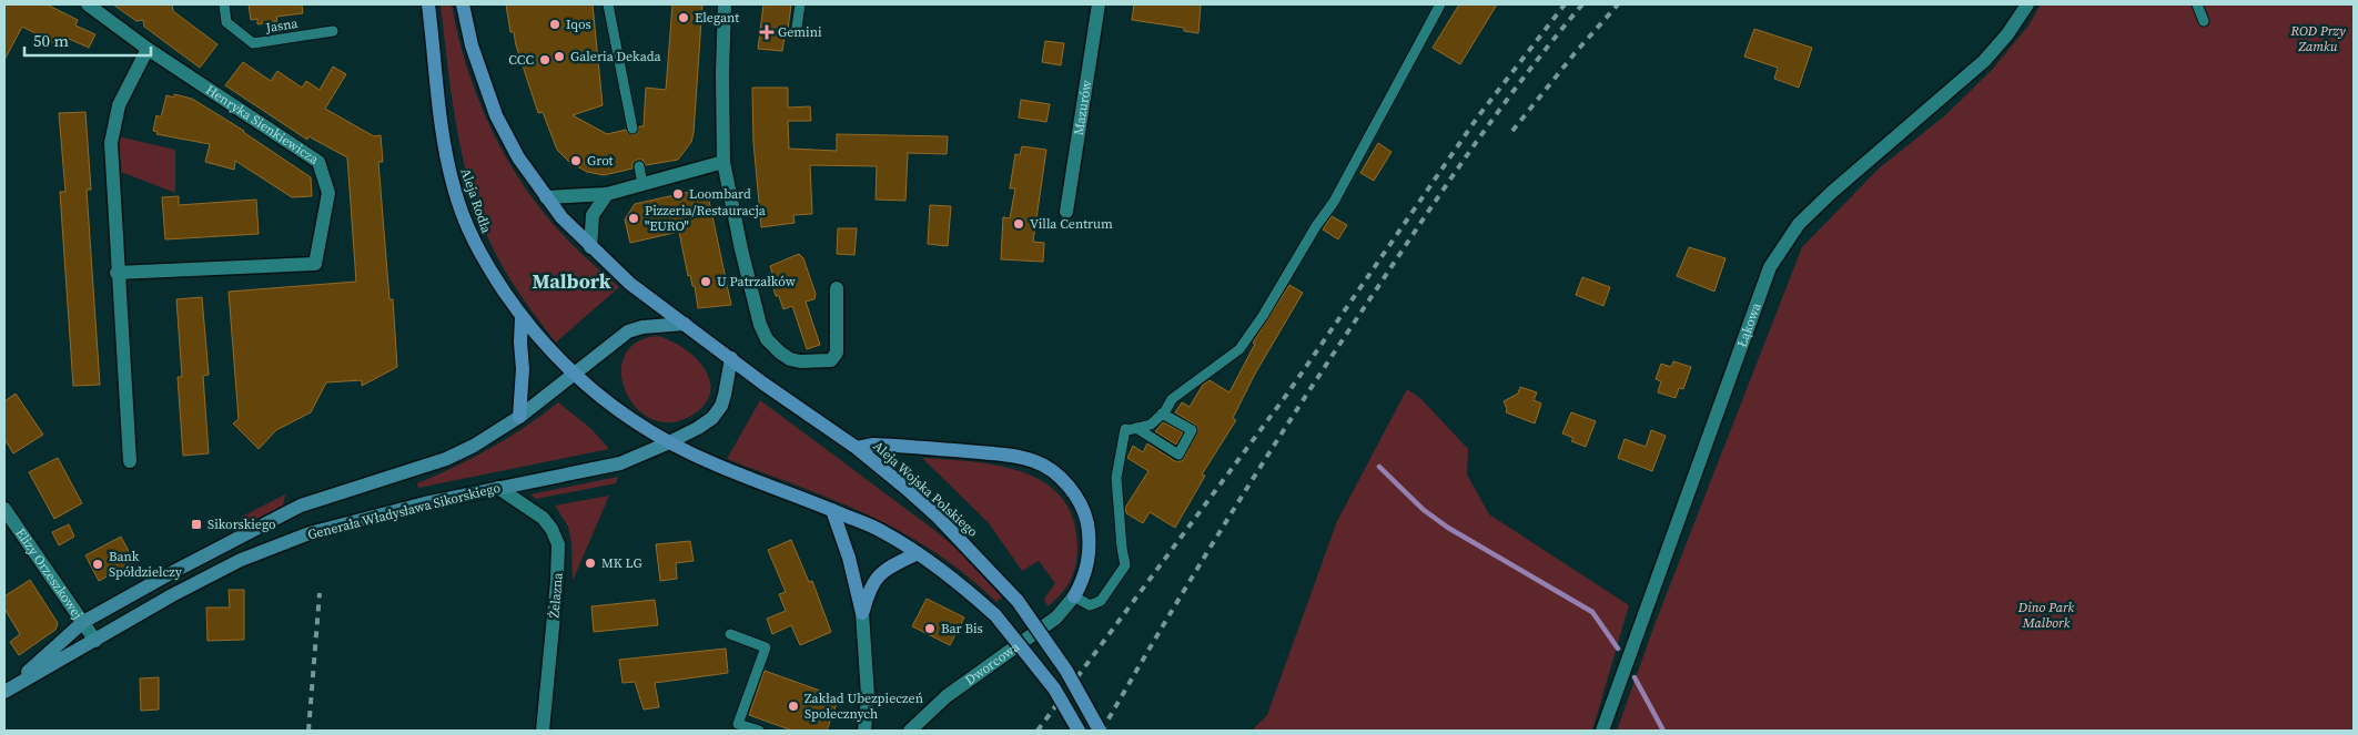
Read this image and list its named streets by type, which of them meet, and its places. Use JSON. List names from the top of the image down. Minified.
{"streets":{"main road":["Aleja Rodła","Aleja Wojska Polskiego","Generała Władysława Sikorskiego"],"street":["Mazurów","Henryka Sienkiewicza","Łąkowa","Elizy Orzeszkowej","Żelazna","Dworcowa"],"lane":["Jasna"]},"crossings":[["Aleja Rodła","Generała Władysława Sikorskiego"],["Aleja Wojska Polskiego","Generała Władysława Sikorskiego"],["Generała Władysława Sikorskiego","Elizy Orzeszkowej"],["Generała Władysława Sikorskiego","Żelazna"]],"districts":["Malbork"],"parks":["ROD Przy Zamku","Dino Park Malbork"],"places":{"other":["Elegant","Iqos","Galeria Dekada","CCC","Grot","Loombard","Pizzeria/Restauracja \"EURO\"","Villa Centrum","U Patrzałków","MK LG","Bank Spółdzielczy","Bar Bis","Zakład Ubezpieczeń Społecznych"],"health":["Gemini"],"transit":["Sikorskiego"]},"scale_bar":"50 m"}
